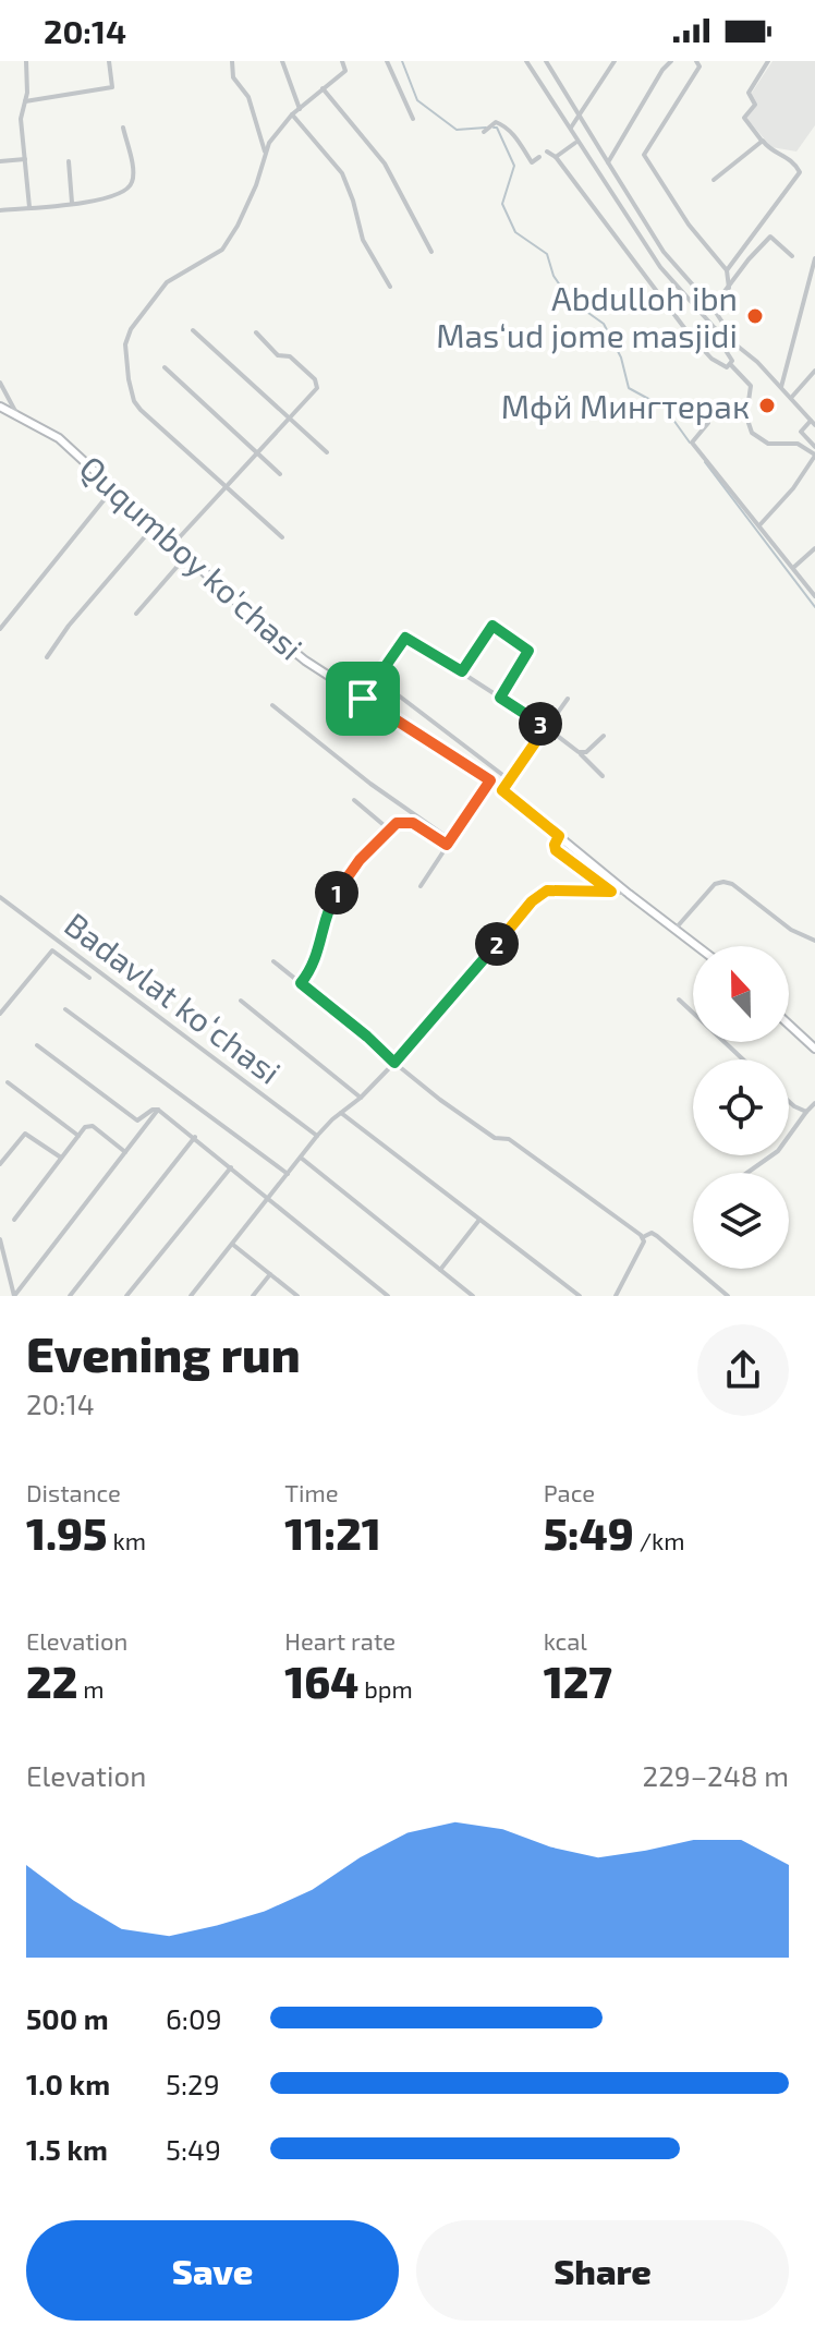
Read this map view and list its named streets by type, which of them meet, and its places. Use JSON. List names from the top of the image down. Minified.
{"streets":{"main road":["Ququmboy ko'chasi"],"street":["Badavlat koʻchasi"]},"places":["Abdulloh ibn Mas‘ud jome masjidi","Мфй Мингтерак"],"north":"top","page":{"status":"20:14","pins":["3","1","2"],"heading":["Evening run","20:14"],"stats":[["Distance","1.95 km"],["Time","11:21"],["Pace","5:49 /km"],["Elevation","22 m"],["Heart rate","164 bpm"],["kcal","127"]],"chart":["Elevation","229–248 m"],"list":[{"name":"500 m","note":"6:09"},{"name":"1.0 km","note":"5:29"},{"name":"1.5 km","note":"5:49"}],"buttons":["Save","Share"]}}
